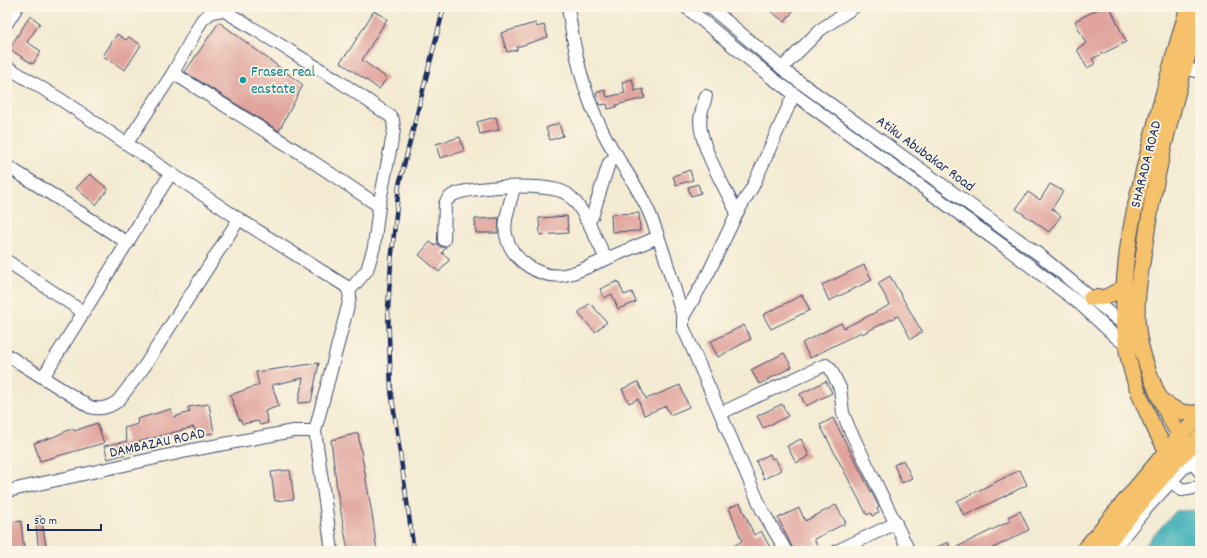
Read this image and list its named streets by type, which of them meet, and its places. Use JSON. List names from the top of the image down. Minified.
{"streets":{"main road":["SHARADA ROAD"],"street":["Atiku Abubakar Road","DAMBAZAU ROAD"]},"crossings":[["Atiku Abubakar Road","SHARADA ROAD"]],"places":["Fraser real eastate"],"scale_bar":"50 m"}
